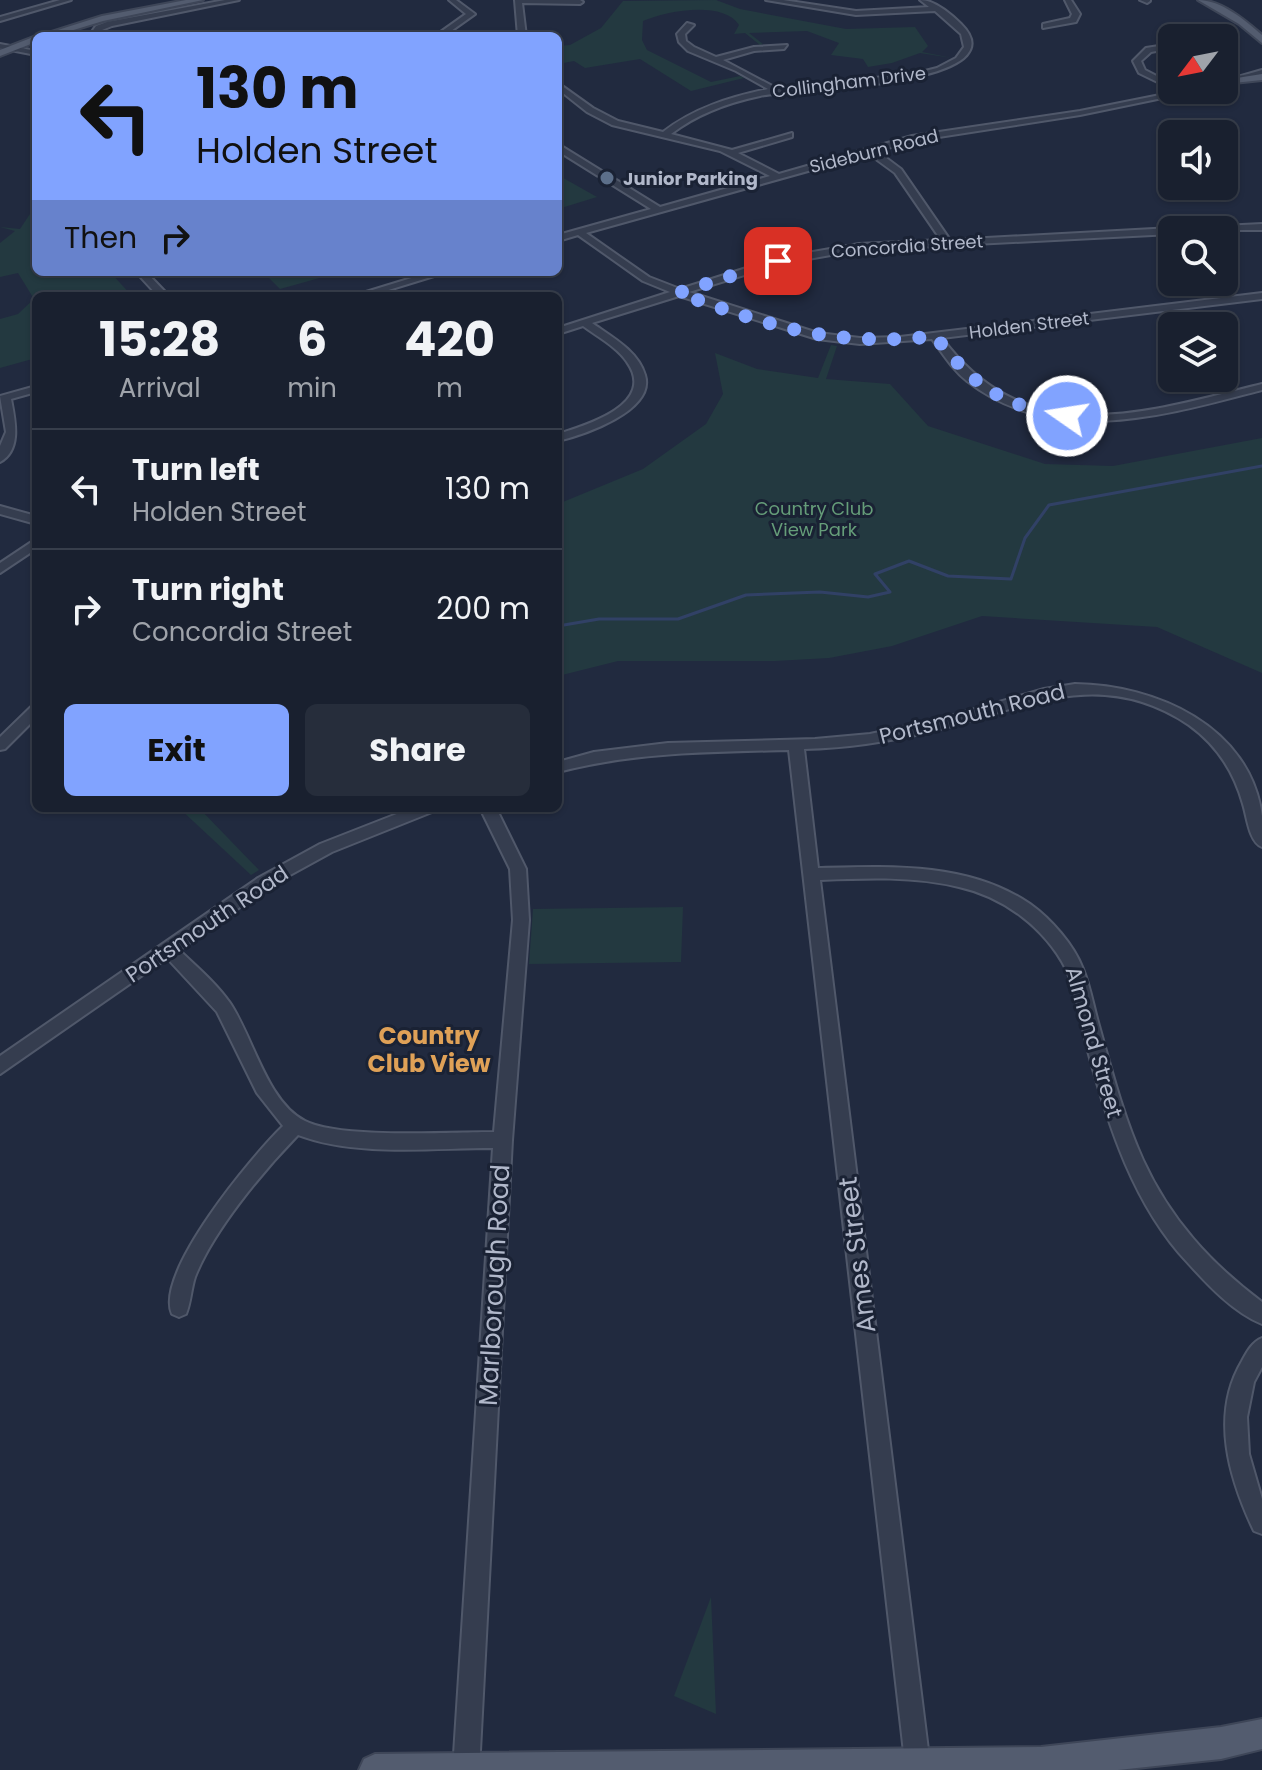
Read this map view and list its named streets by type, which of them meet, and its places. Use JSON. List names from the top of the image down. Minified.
{"streets":{"street":["Collingham Drive","Sideburn Road","Concordia Street","Holden Street","Portsmouth Road","Almond Street","Ames Street","Marlborough Road"]},"crossings":[["Sideburn Road","Holden Street"],["Concordia Street","Holden Street"],["Portsmouth Road","Ames Street"],["Almond Street","Ames Street"]],"districts":["Country Club View"],"parks":["Country Club View Park"],"places":["Junior Parking"],"north":"bottom left","page":{"turn":["130 m","Holden Street"],"then":"Then","eta":["15:28","Arrival","6","min","420","m"],"list":[{"name":"Turn left","note":"Holden Street","value":"130 m"},{"name":"Turn right","note":"Concordia Street","value":"200 m"}],"buttons":["Exit","Share"]}}
